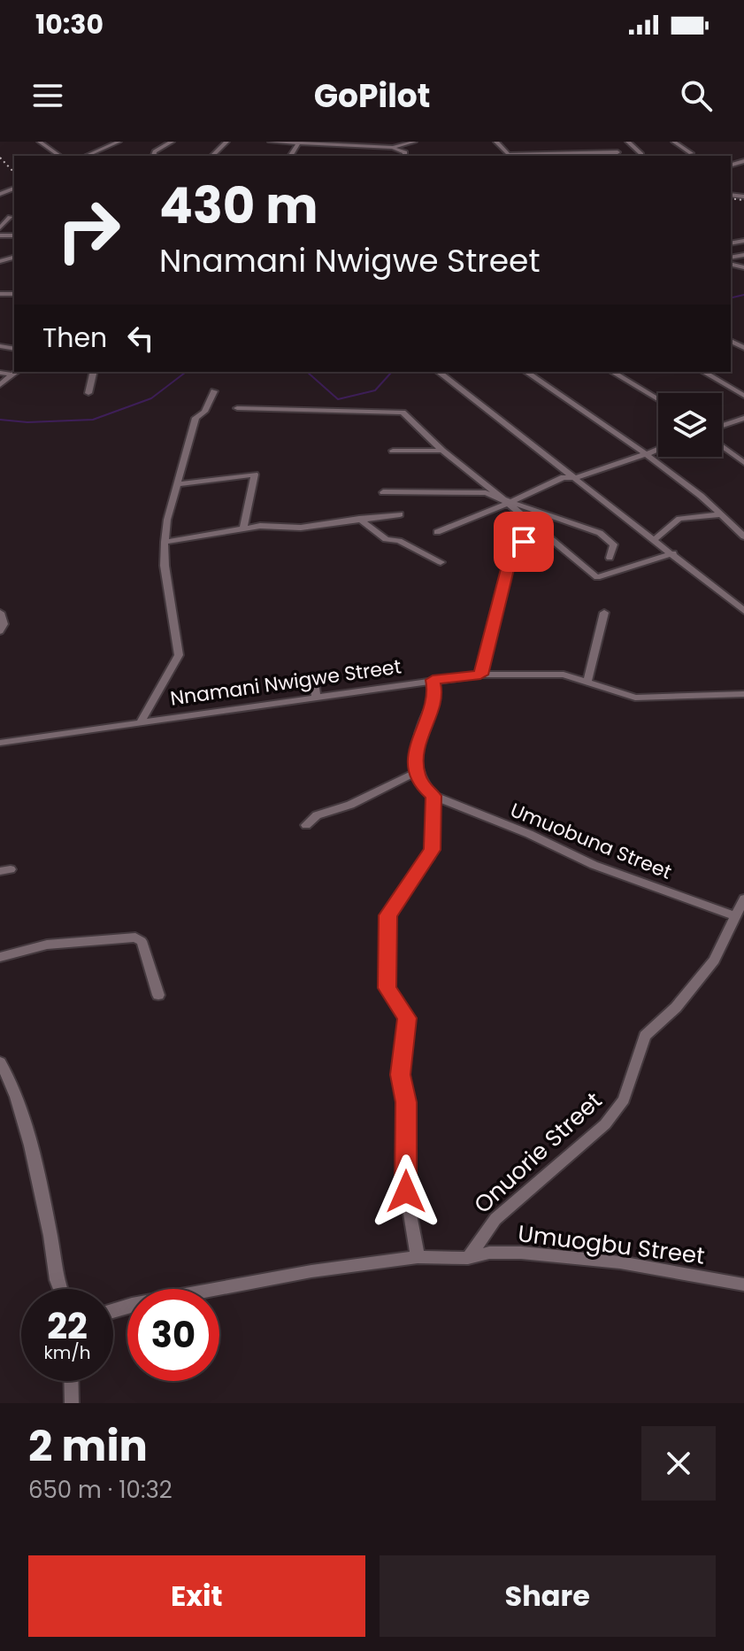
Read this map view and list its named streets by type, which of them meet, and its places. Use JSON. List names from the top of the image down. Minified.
{"streets":{"street":["Nnamani Nwigwe Street","Umuobuna Street","Onuorie Street","Umuogbu Street"]},"crossings":[["Umuobuna Street","Onuorie Street"],["Onuorie Street","Umuogbu Street"]],"page":{"status":"10:30","header":"GoPilot","turn":["430 m","Nnamani Nwigwe Street"],"then":"Then","speed":"22 km/h","limit":"30","heading":["2 min","650 m · 10:32"],"buttons":["Exit","Share"]}}
